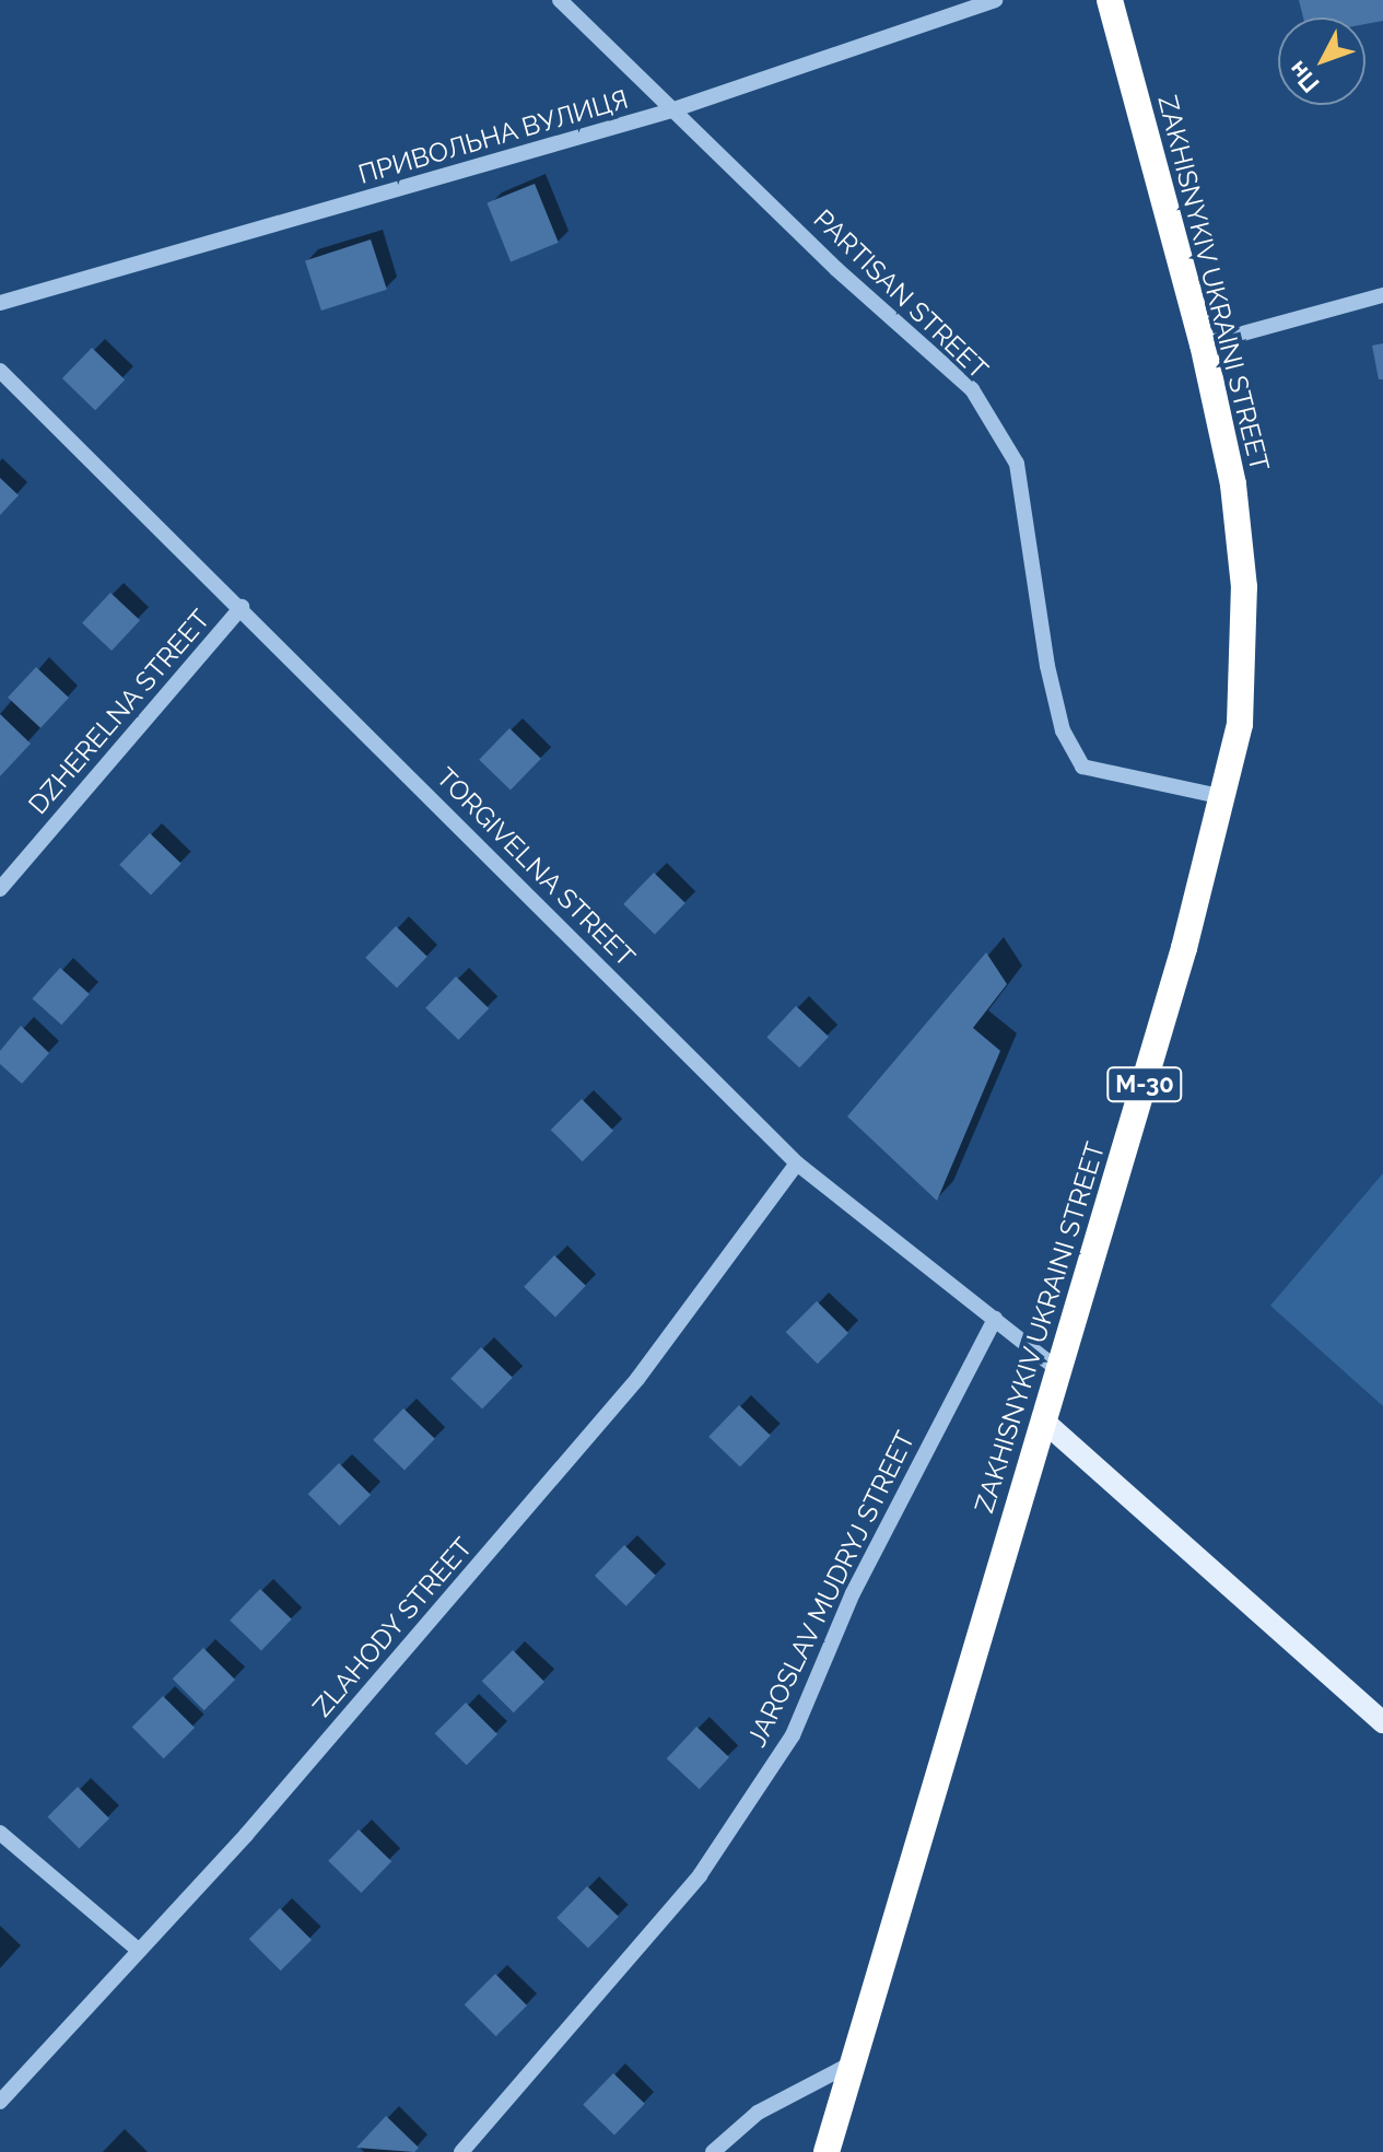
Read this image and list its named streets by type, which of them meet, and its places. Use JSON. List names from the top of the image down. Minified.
{"streets":{"highway":["ZAKHISNYKIV UKRAINI STREET","М-30"],"street":["ПРИВОЛЬНА ВУЛИЦЯ","PARTISAN STREET","DZHERELNA STREET","TORGIVELNA STREET","JAROSLAV MUDRYJ STREET","ZLAHODY STREET"]},"crossings":[["ПРИВОЛЬНА ВУЛИЦЯ","PARTISAN STREET"],["ZAKHISNYKIV UKRAINI STREET","PARTISAN STREET"],["ZAKHISNYKIV UKRAINI STREET","TORGIVELNA STREET"],["DZHERELNA STREET","TORGIVELNA STREET"],["TORGIVELNA STREET","JAROSLAV MUDRYJ STREET"],["TORGIVELNA STREET","ZLAHODY STREET"]],"north":"bottom left"}
